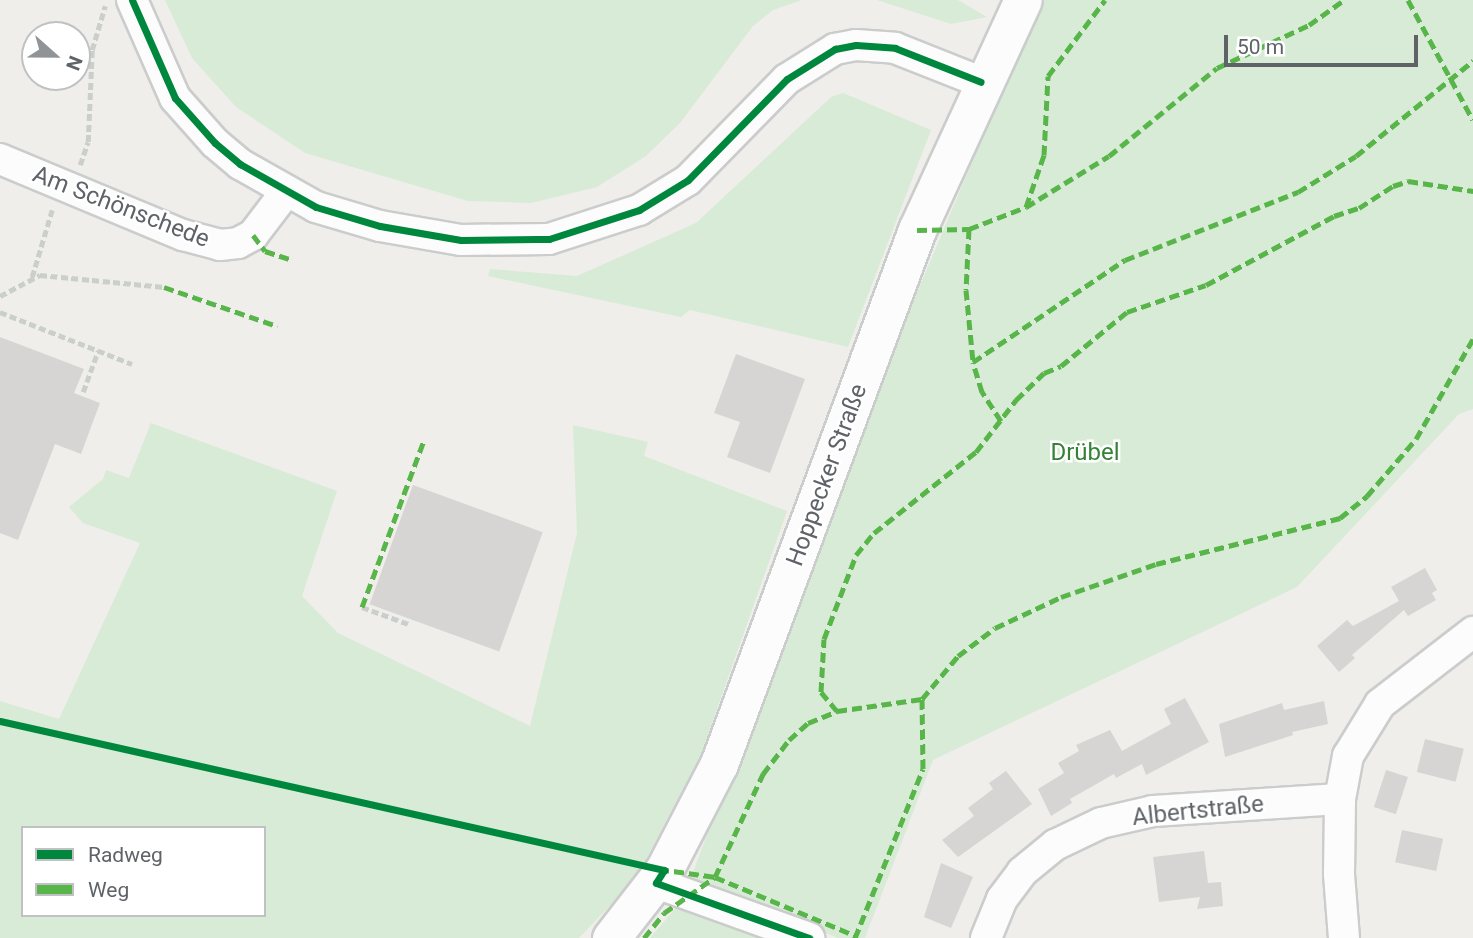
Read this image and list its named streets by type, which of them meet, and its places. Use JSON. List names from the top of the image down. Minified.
{"streets":{"street":["Am Schönschede","Hoppecker Straße","Albertstraße"]},"parks":["Drübel"],"legend":["Radweg","Weg"],"scale_bar":"50 m","north":"right"}
